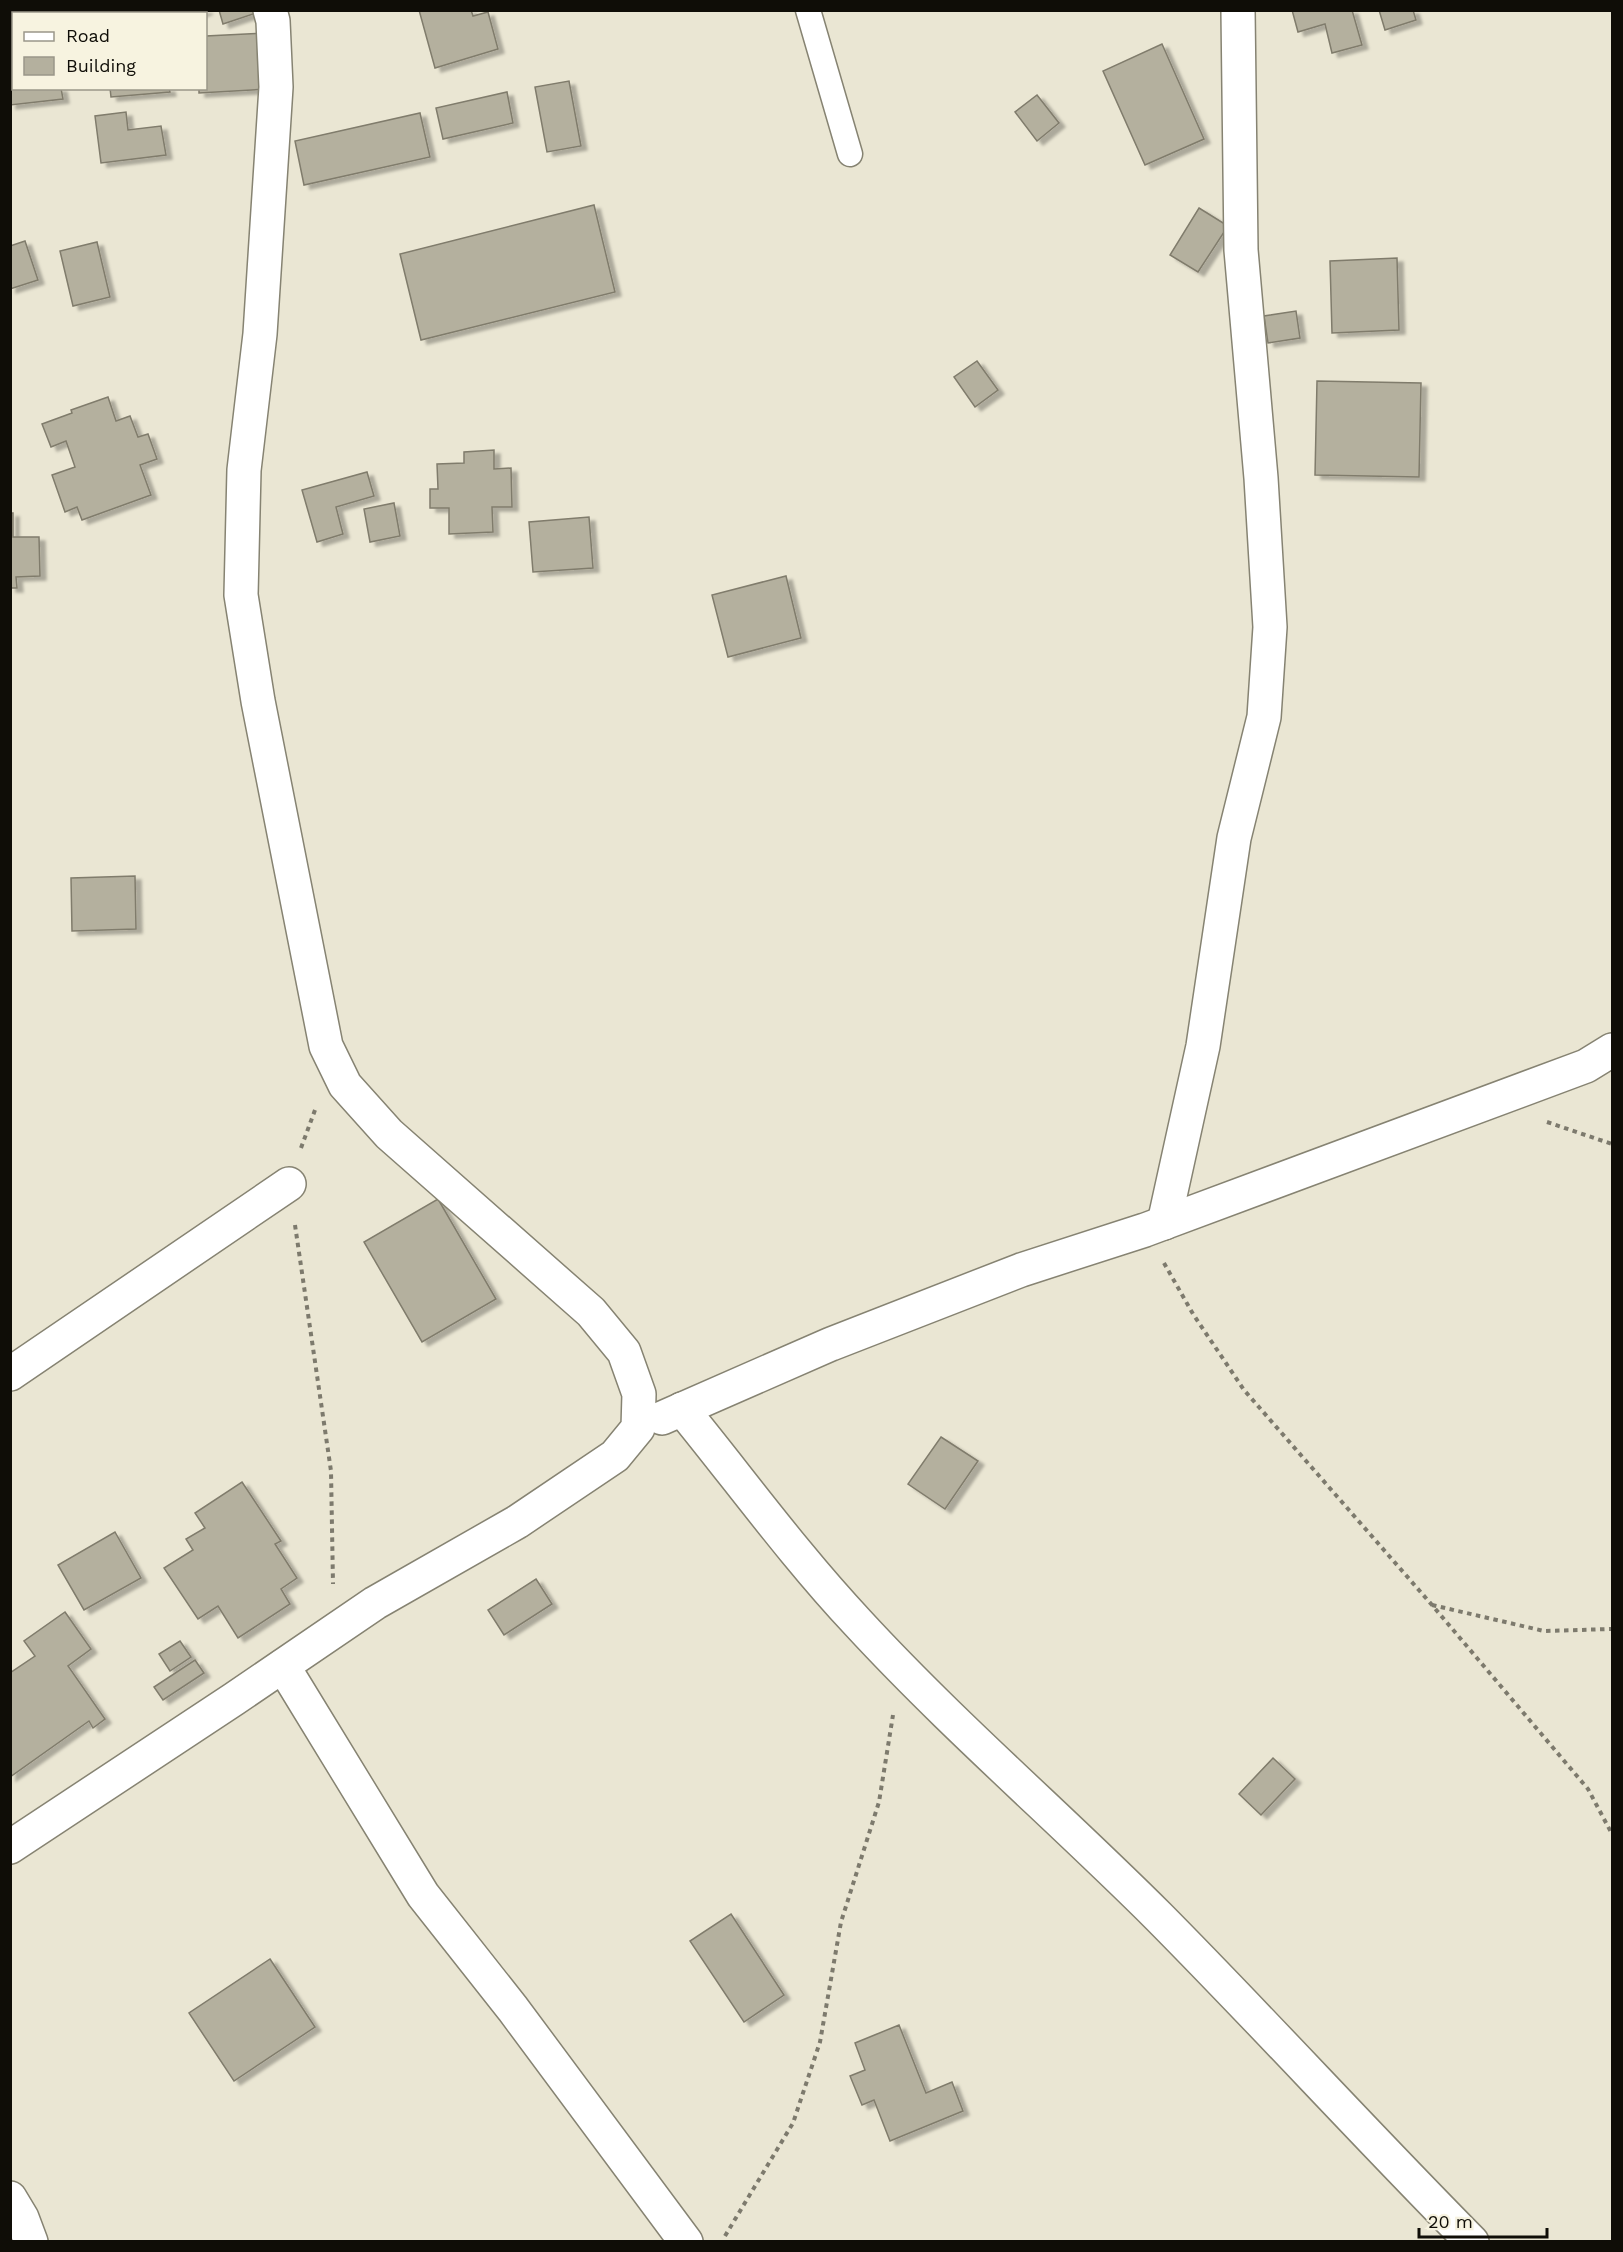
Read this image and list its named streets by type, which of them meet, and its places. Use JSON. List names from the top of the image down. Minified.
{"legend":["Road","Building"],"scale_bar":"20 m"}
